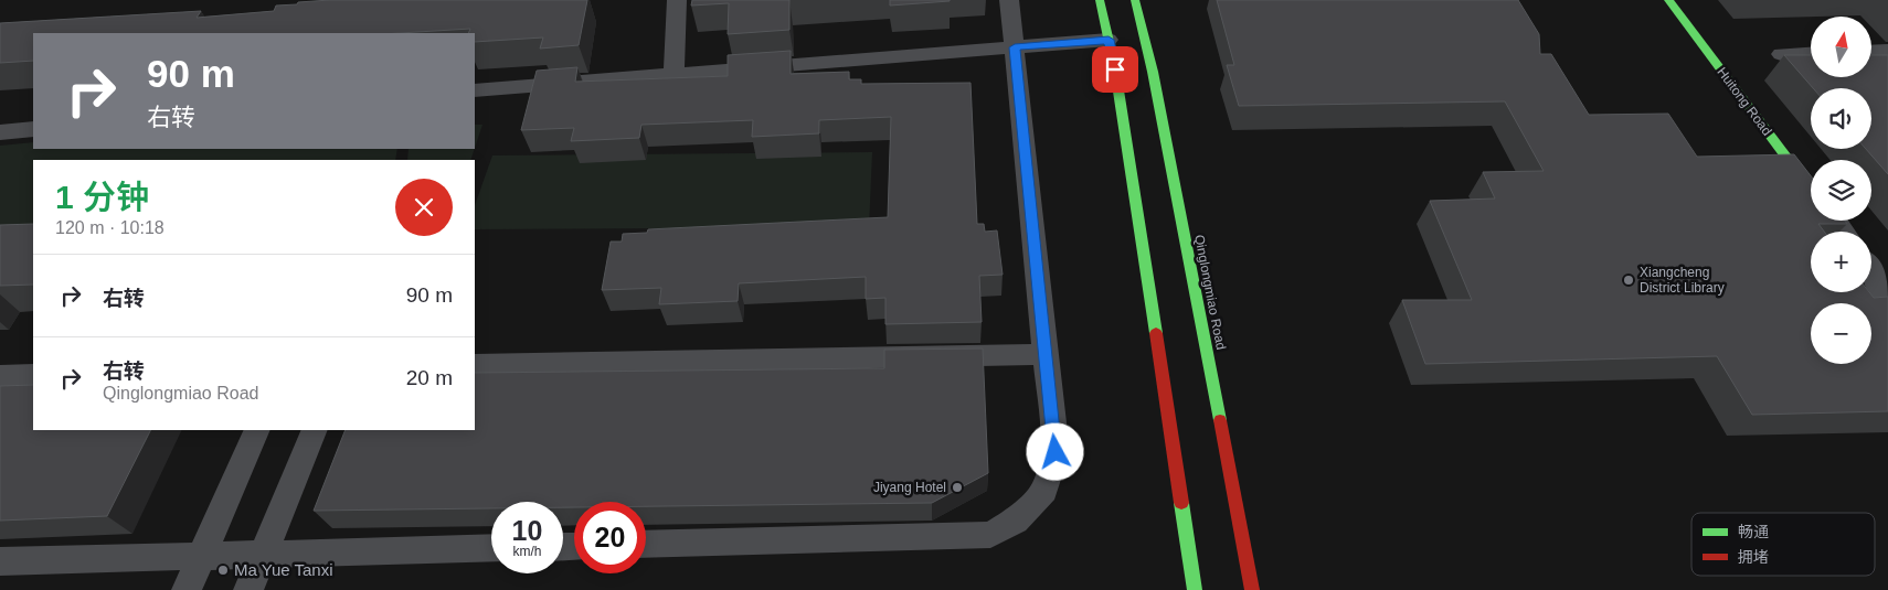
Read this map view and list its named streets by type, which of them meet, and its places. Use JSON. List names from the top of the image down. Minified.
{"streets":{"street":["Huitong Road","Qinglongmiao Road"]},"places":["Xiangcheng District Library","Jiyang Hotel","Ma Yue Tanxi"],"legend":["畅通","拥堵"],"north":"top","page":{"map_buttons":["+","−"],"turn":["90 m","右转"],"heading":["1 分钟","120 m · 10:18"],"list":[{"name":"右转","value":"90 m"},{"name":"右转","note":"Qinglongmiao Road","value":"20 m"}],"speed":"10 km/h","limit":"20"}}
